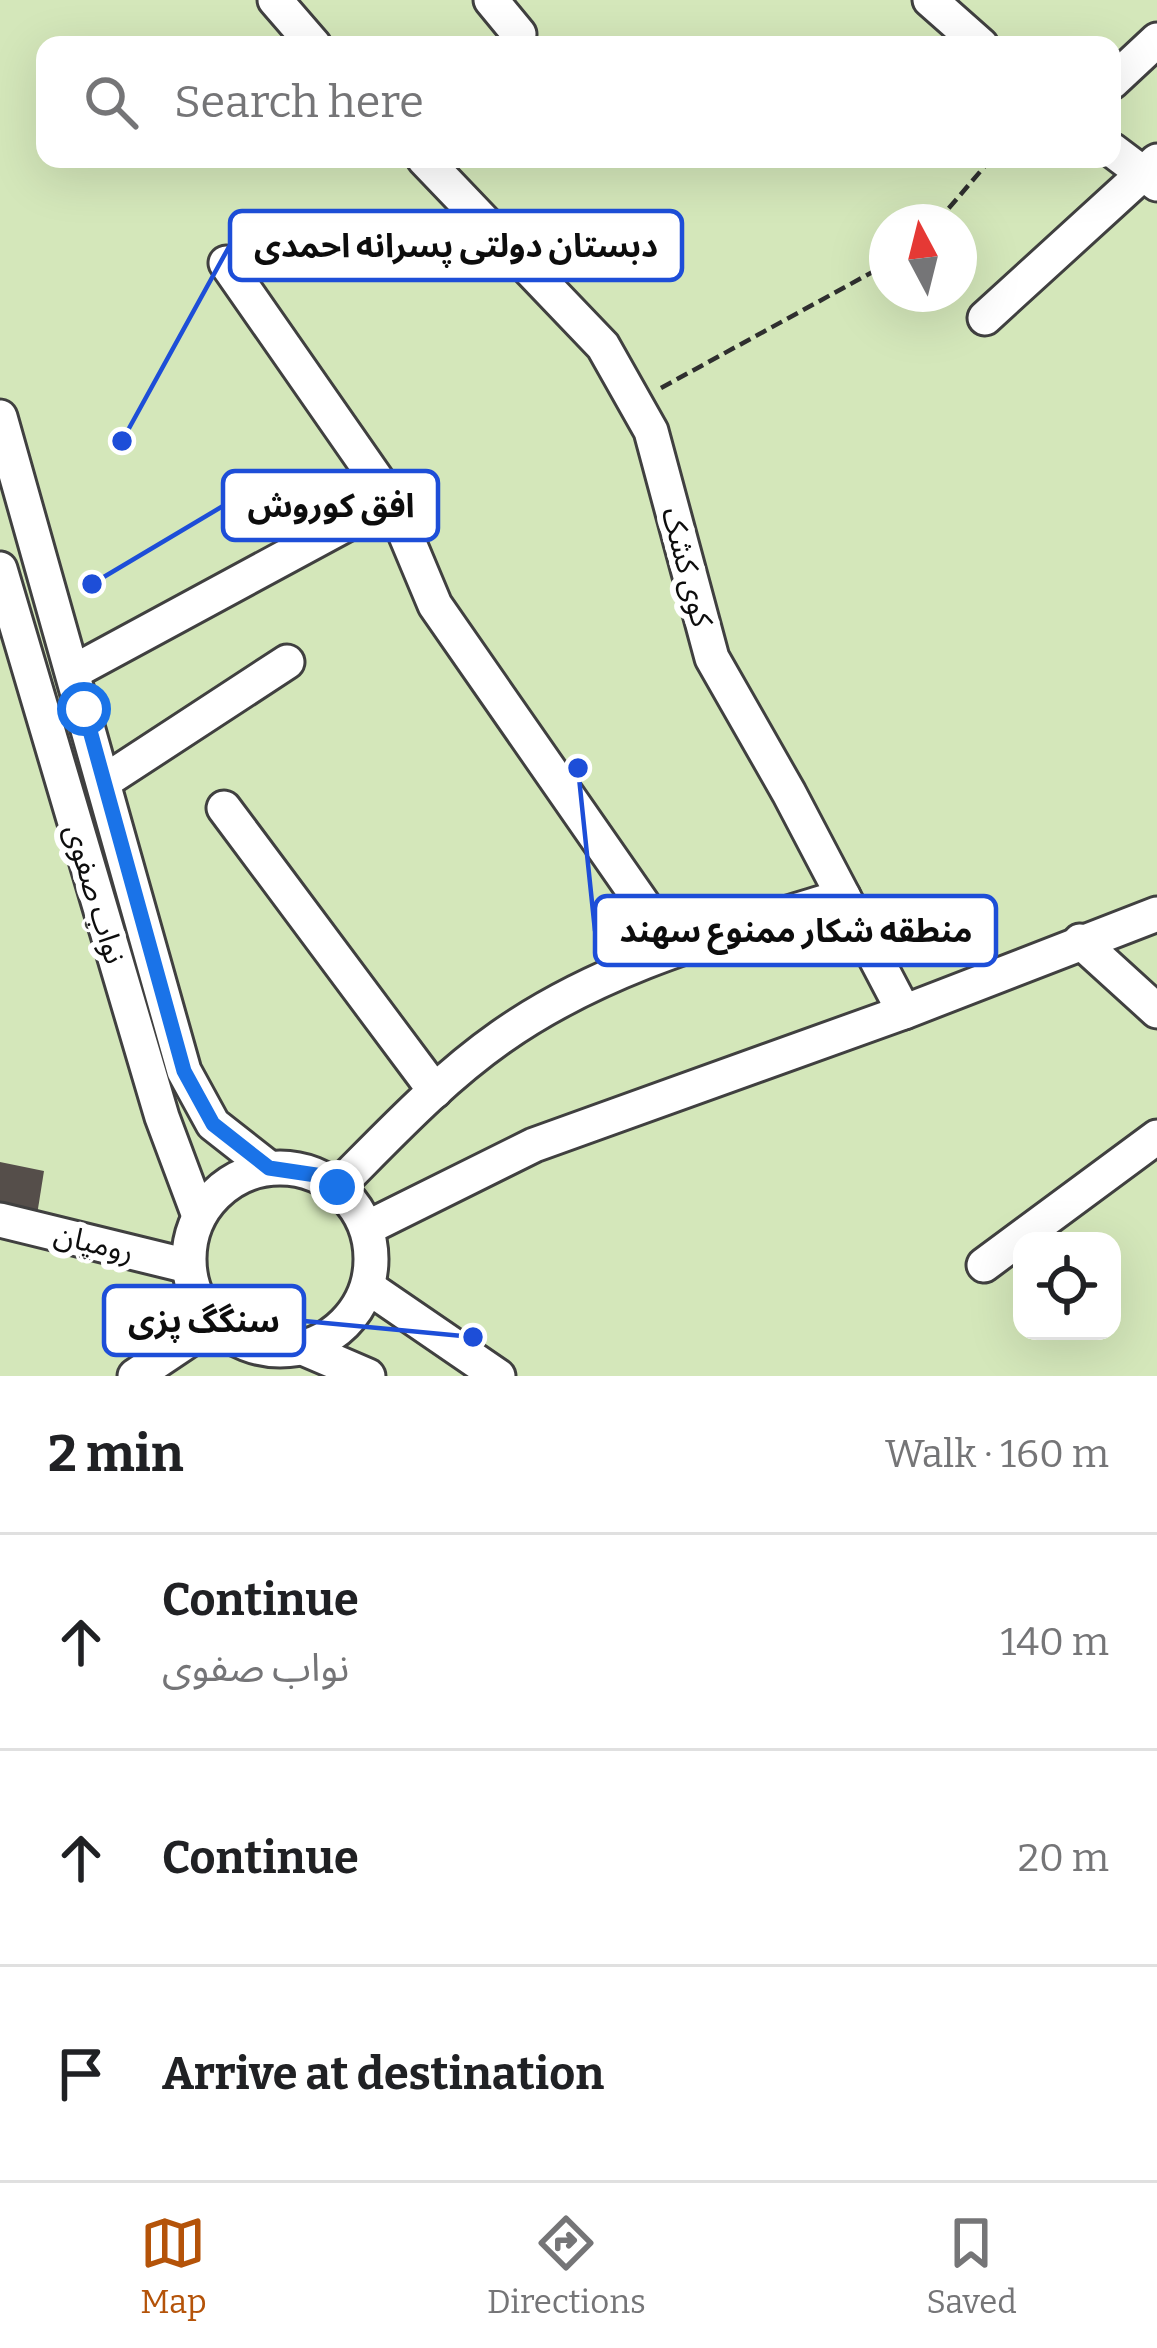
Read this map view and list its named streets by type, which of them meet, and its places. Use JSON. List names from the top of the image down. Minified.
{"streets":{"street":["کوی کشک","نواب صفوی","رومیان"]},"crossings":[["نواب صفوی","رومیان"]],"places":["دبستان دولتی پسرانه احمدی","افق کوروش","منطقه شکار ممنوع سهند","سنگگ پزی"],"north":"top","page":{"search":"Search here","heading":["2 min","Walk · 160 m"],"list":[["Continue","نواب صفوی","140 m"],["Continue","20 m"],"Arrive at destination"],"nav":["Map","Directions","Saved"]}}
